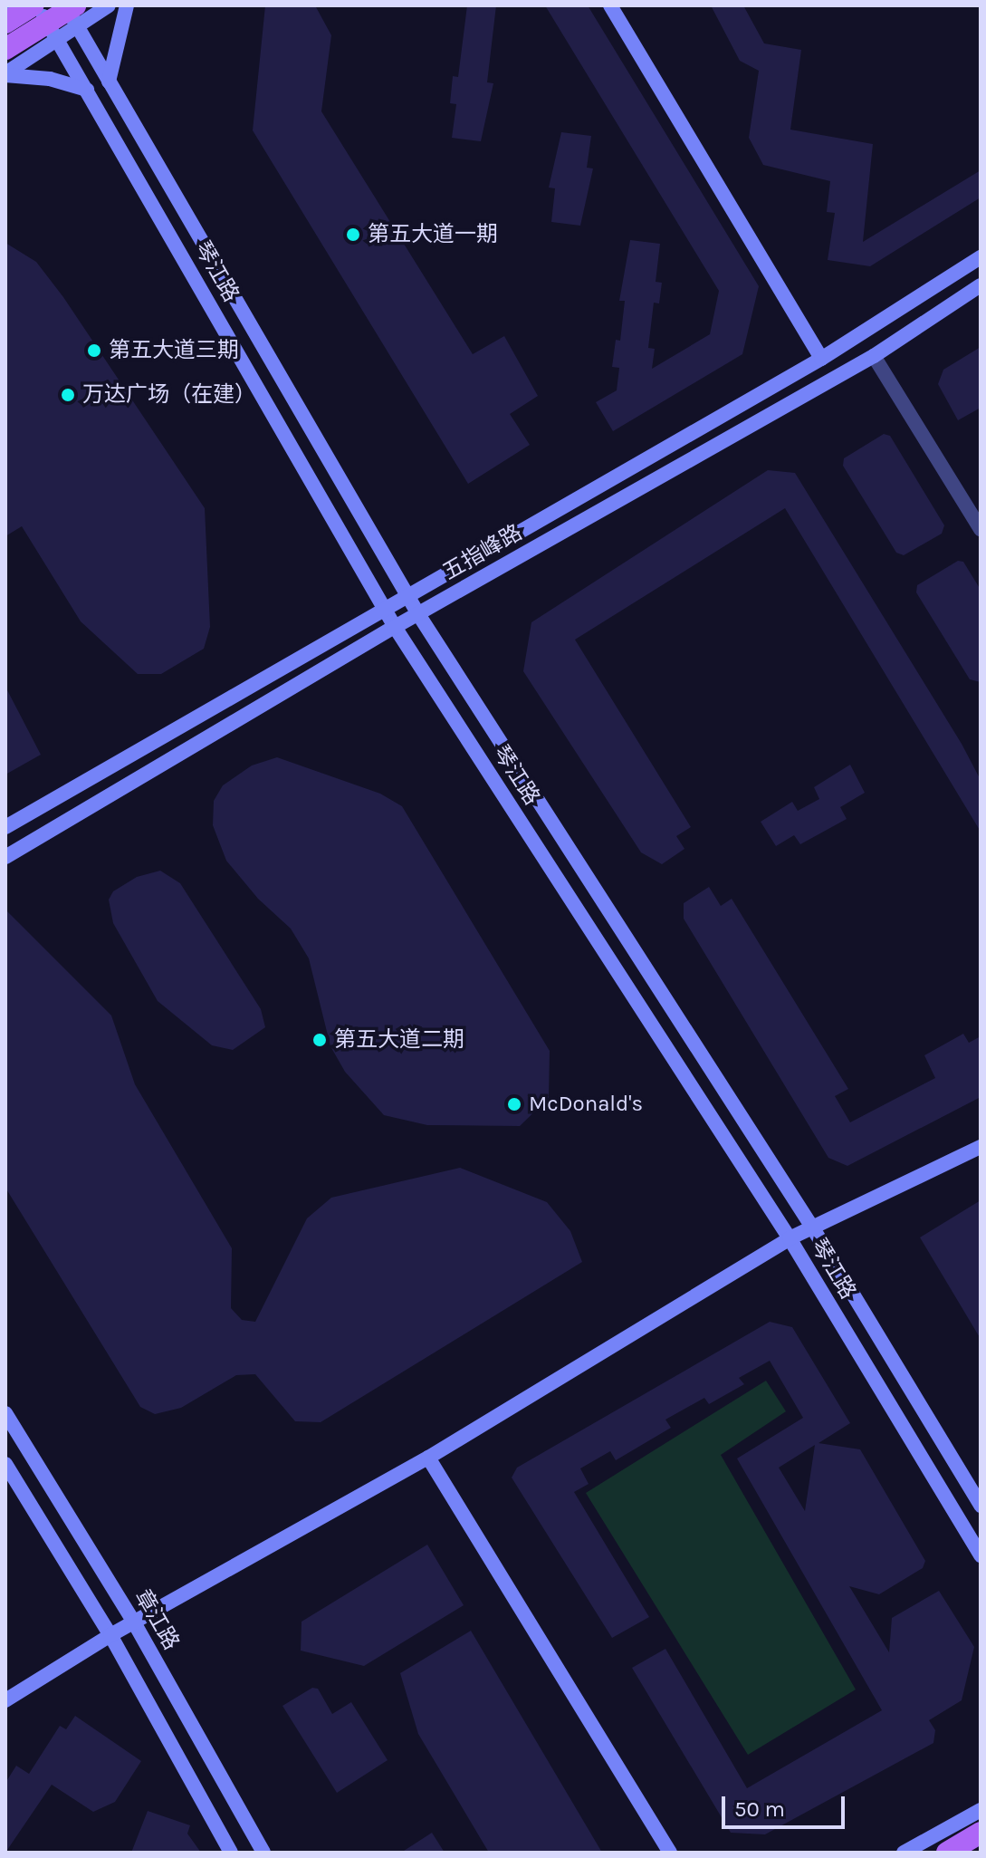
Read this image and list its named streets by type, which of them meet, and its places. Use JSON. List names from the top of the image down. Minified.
{"streets":{"main road":["琴江路","五指峰路","章江路"]},"crossings":[["琴江路","五指峰路"]],"places":["第五大道一期","第五大道三期","万达广场（在建）","第五大道二期","McDonald's"],"scale_bar":"50 m"}
